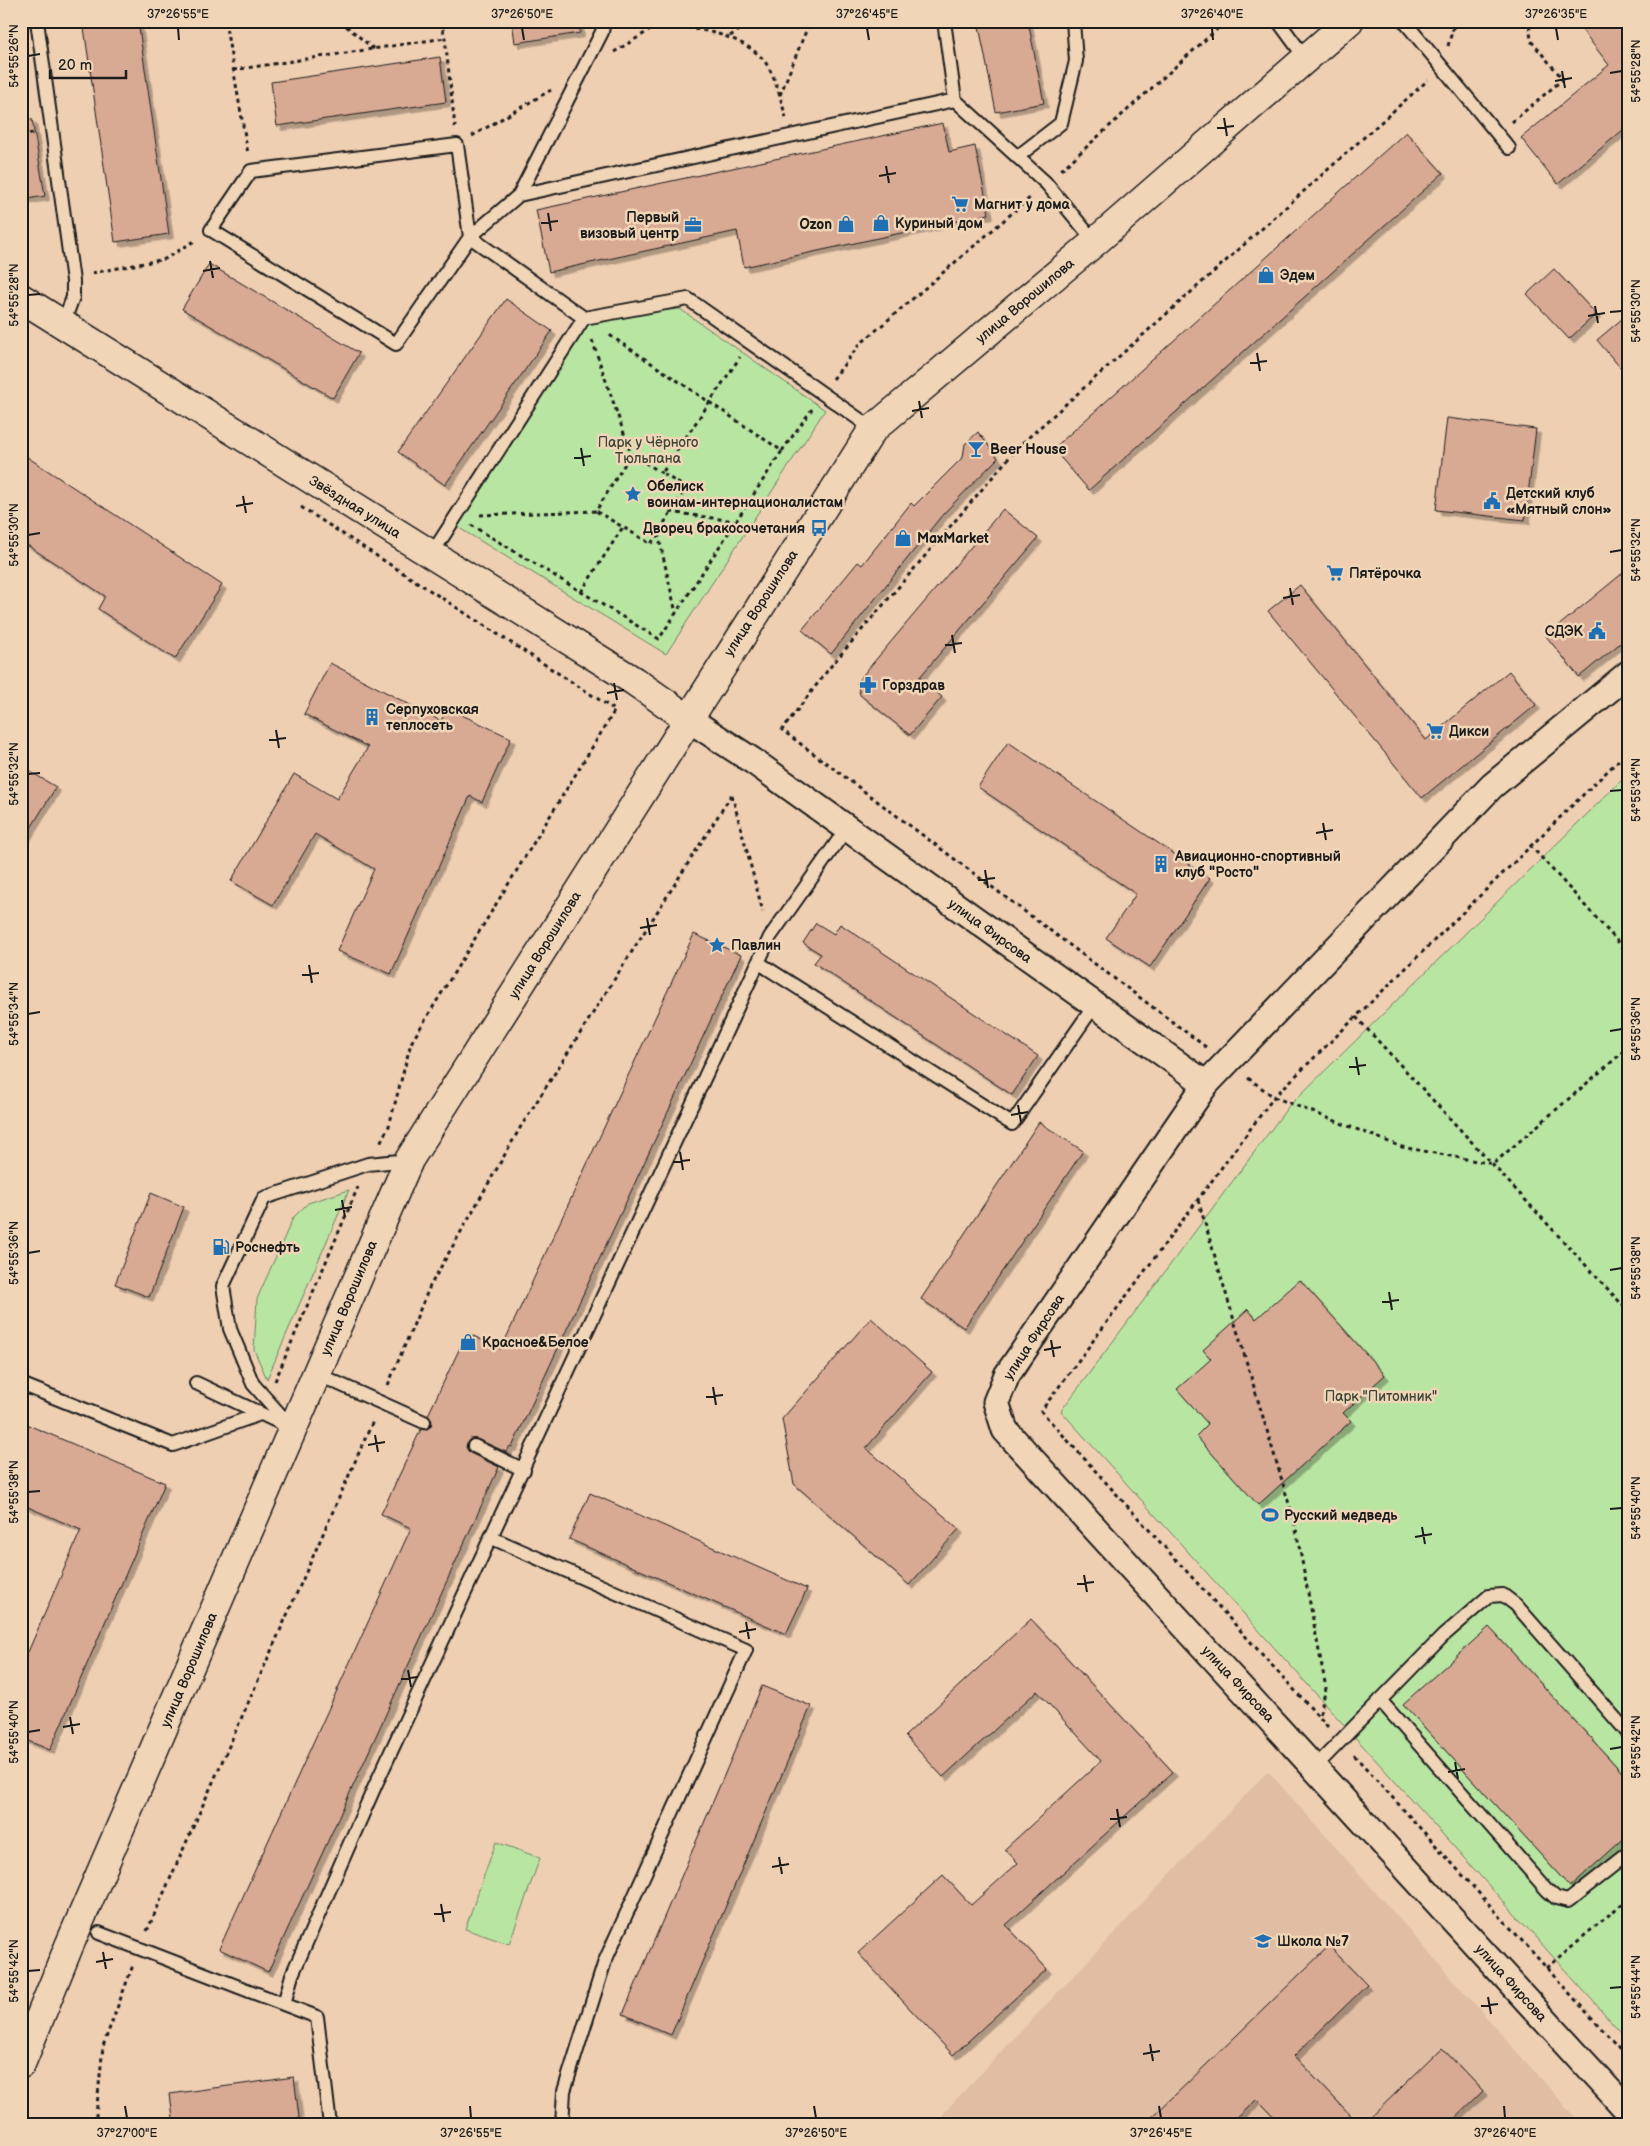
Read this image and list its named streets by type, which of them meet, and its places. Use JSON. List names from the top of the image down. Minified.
{"streets":{"main road":["улица Ворошилова","Звёздная улица"],"street":["улица Фирсова"]},"crossings":[["улица Ворошилова","Звёздная улица"],["улица Ворошилова","улица Фирсова"],["Звёздная улица","улица Фирсова"]],"parks":["Парк у Чёрного Тюльпана","Парк \"Питомник\""],"places":{"supermarket":["Магнит у дома","Пятёрочка","Дикси"],"shop":["Куриный дом","Ozon","Эдем","MaxMarket","Красное&Белое"],"office":["Первый визовый центр"],"bar":["Beer House"],"place":["Обелиск воинам-интернационалистам","Павлин"],"public building":["Детский клуб «Мятный слон»","СДЭК"],"bus stop":["Дворец бракосочетания"],"pharmacy":["Горздрав"],"building":["Серпуховская теплосеть","Авиационно-спортивный клуб \"Росто\""],"fuel station":["Роснефть"],"sports":["Русский медведь"],"school or university":["Школа №7"]},"scale_bar":"20 m","coordinates":["37°26'55\"E","37°26'50\"E","37°26'45\"E","37°26'40\"E","37°26'35\"E","54°55'26\"N","54°55'28\"N","54°55'30\"N","54°55'32\"N","54°55'34\"N","54°55'36\"N","54°55'38\"N","54°55'40\"N","54°55'42\"N","54°55'44\"N","37°27'00\"E"]}
